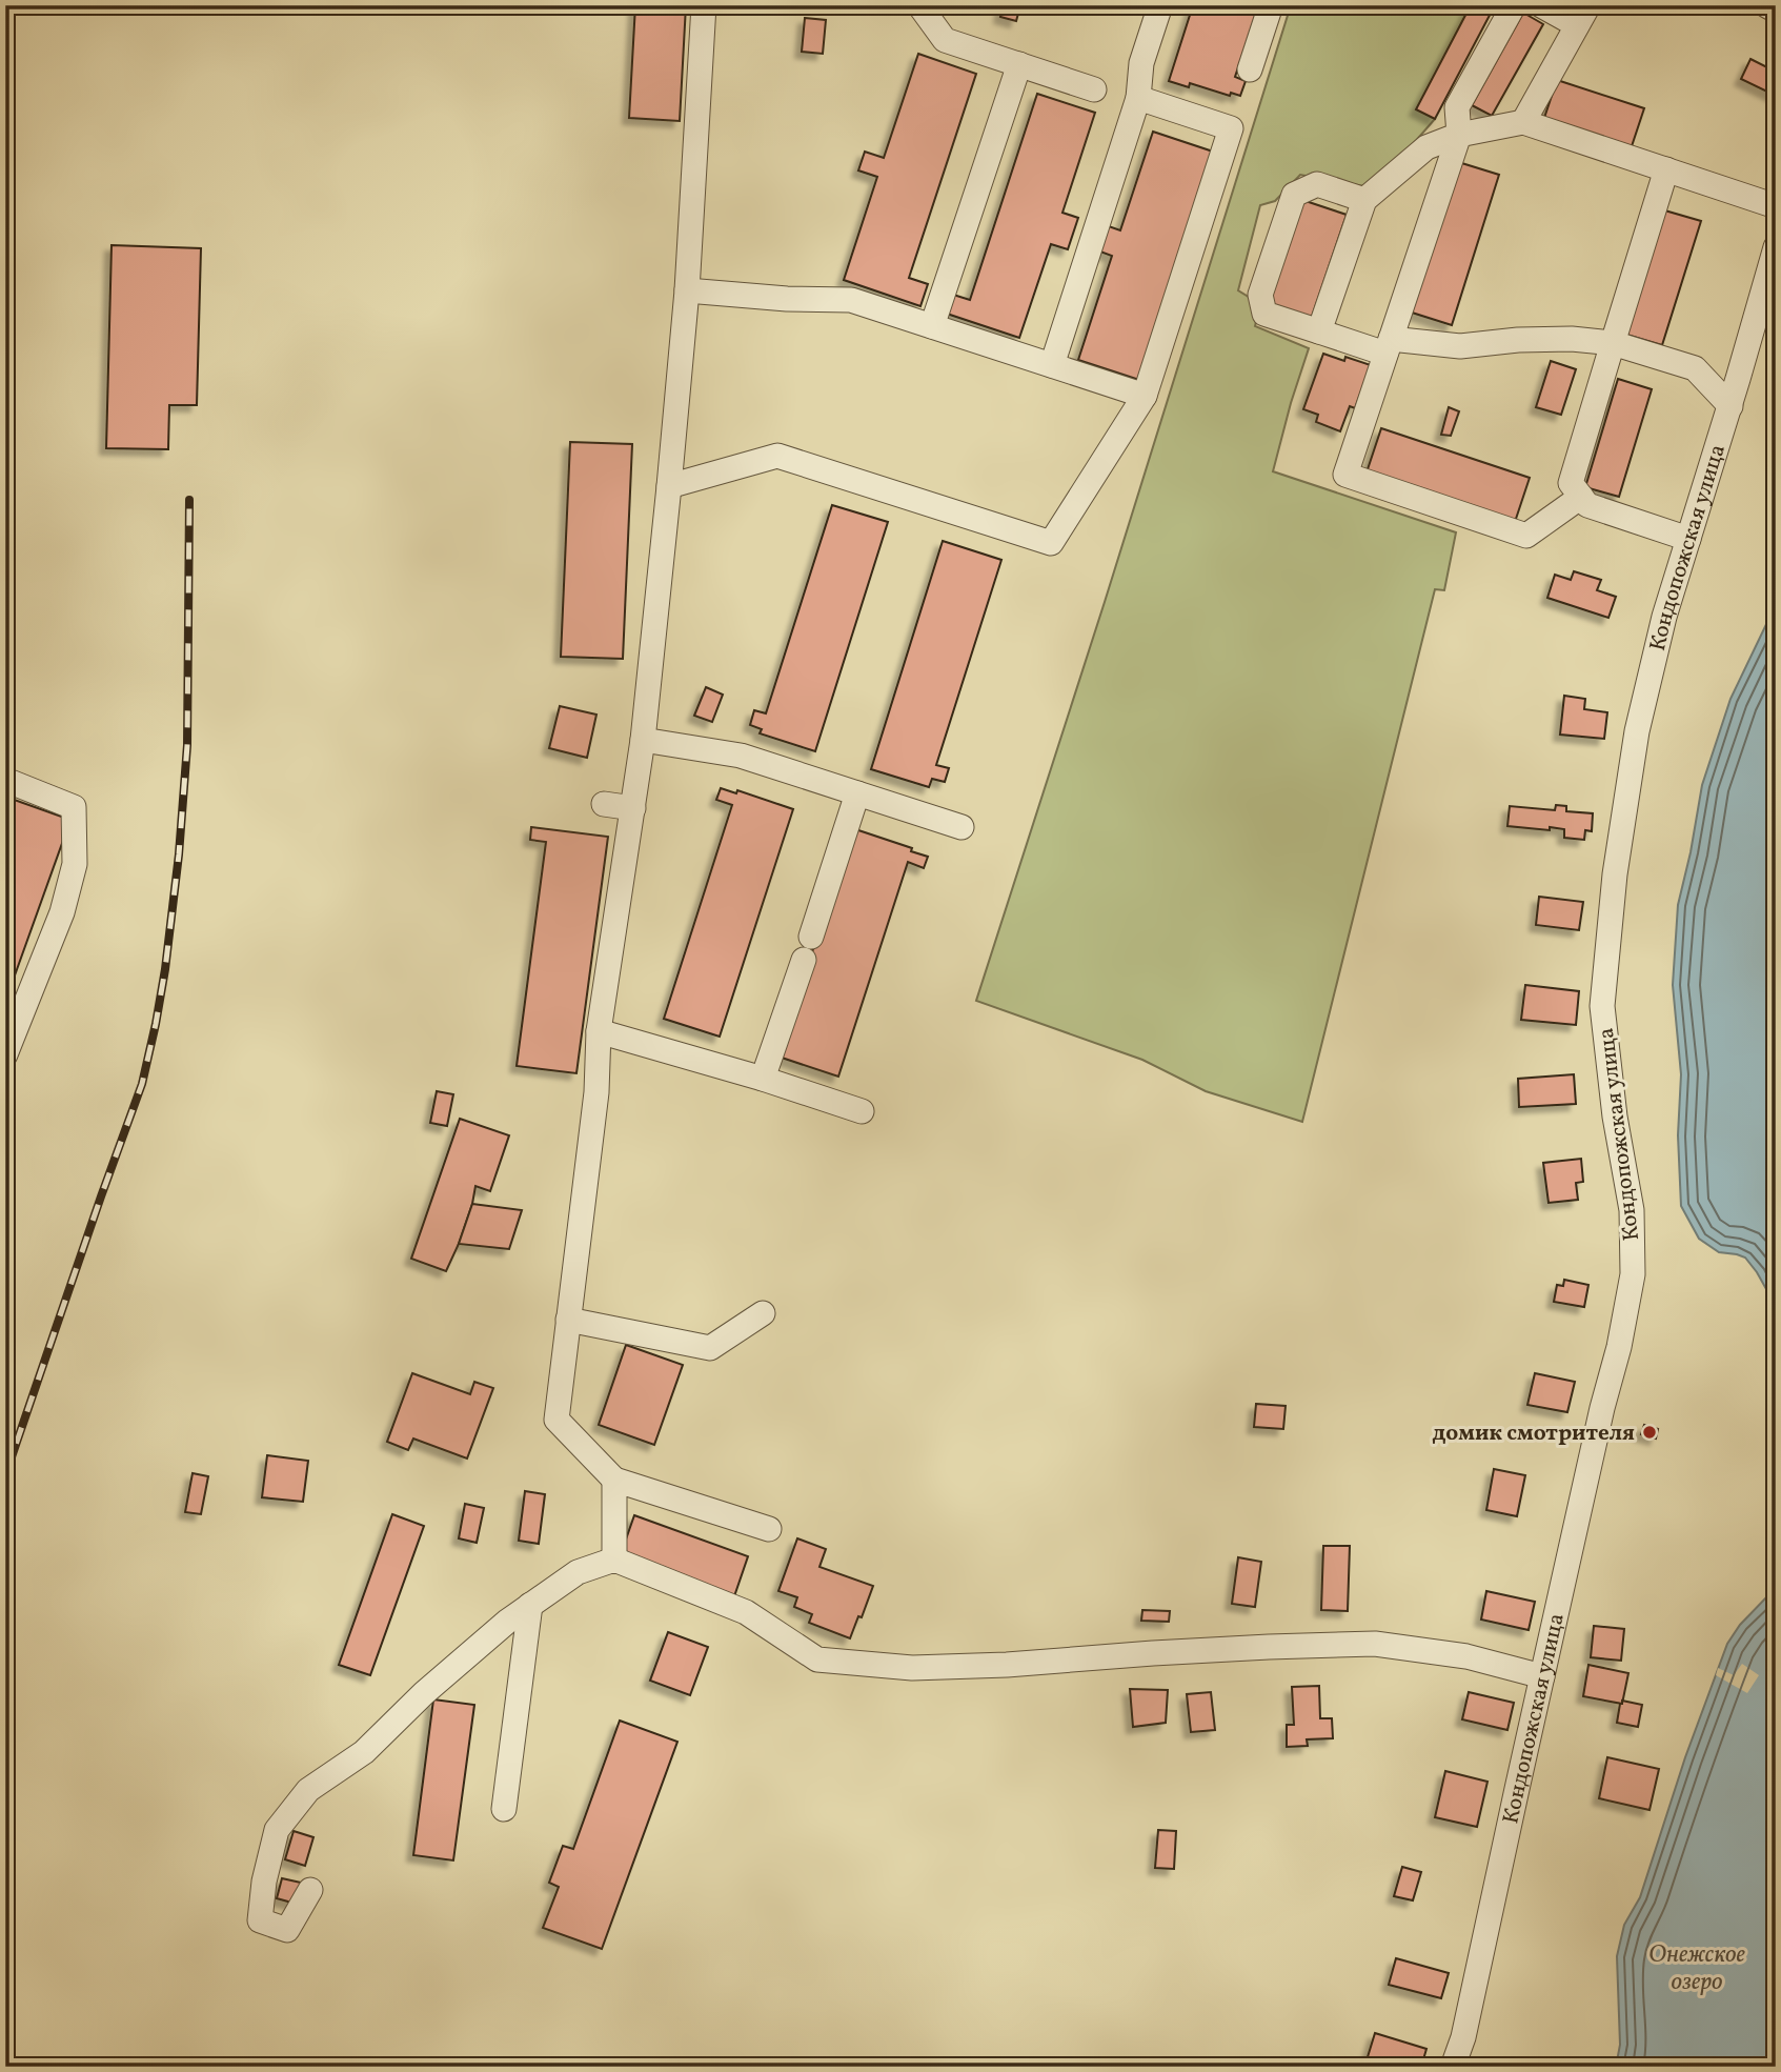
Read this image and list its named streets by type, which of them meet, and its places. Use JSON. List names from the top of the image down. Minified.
{"streets":{"street":["Кондопожская улица"]},"water":["Онежское озеро"],"places":["домик смотрителя"]}
